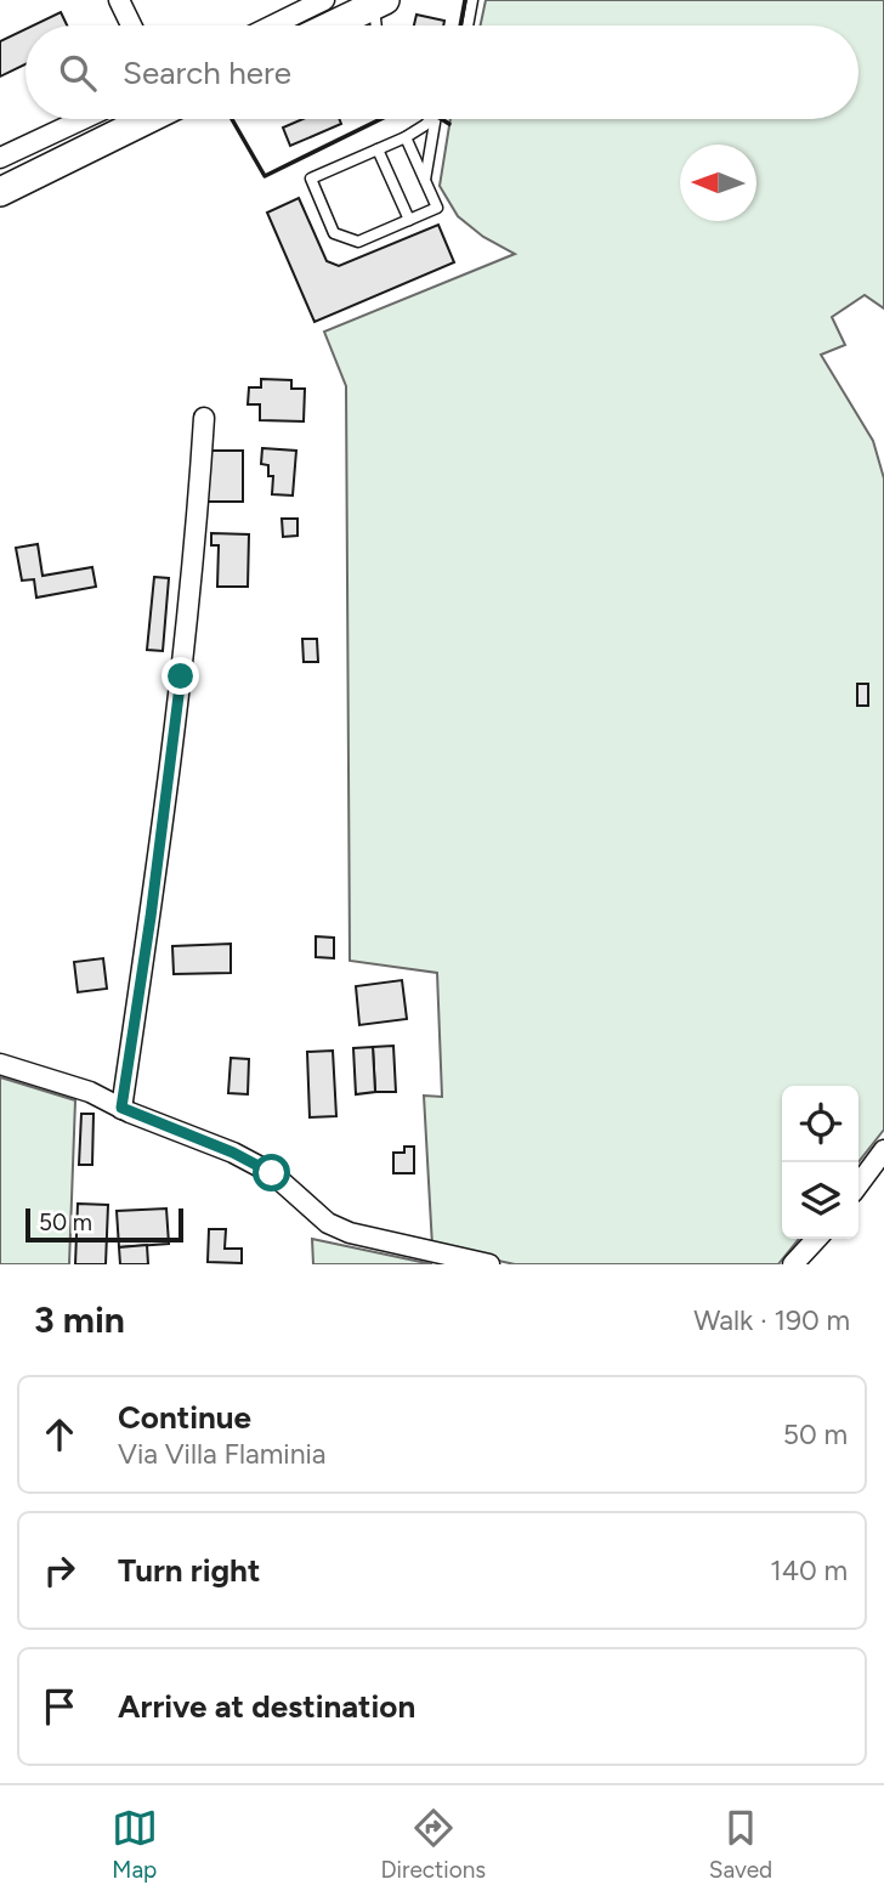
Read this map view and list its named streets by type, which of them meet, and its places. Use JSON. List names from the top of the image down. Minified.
{"scale_bar":"50 m","north":"left","page":{"search":"Search here","scale":"50 m","heading":["3 min","Walk · 190 m"],"list":[["Continue","Via Villa Flaminia","50 m"],["Turn right","140 m"],"Arrive at destination"],"nav":["Map","Directions","Saved"]}}
